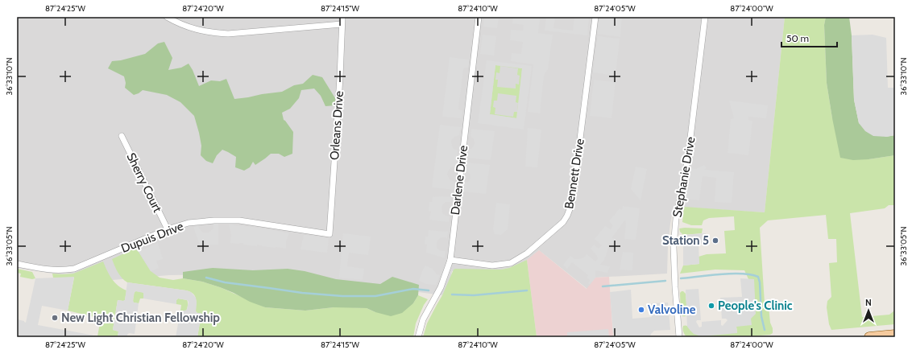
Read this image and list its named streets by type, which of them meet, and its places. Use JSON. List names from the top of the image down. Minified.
{"streets":{"street":["Orleans Drive","Bennett Drive","Stephanie Drive","Darlene Drive","Sherry Court","Dupuis Drive"]},"crossings":[["Orleans Drive","Dupuis Drive"],["Bennett Drive","Darlene Drive"],["Sherry Court","Dupuis Drive"]],"places":["Station 5","People's Clinic","Valvoline","New Light Christian Fellowship"],"scale_bar":"50 m","north":"top","coordinates":["87°24'25\"W","87°24'20\"W","87°24'15\"W","87°24'10\"W","87°24'05\"W","87°24'00\"W","36°33'10\"N","36°33'05\"N"]}
